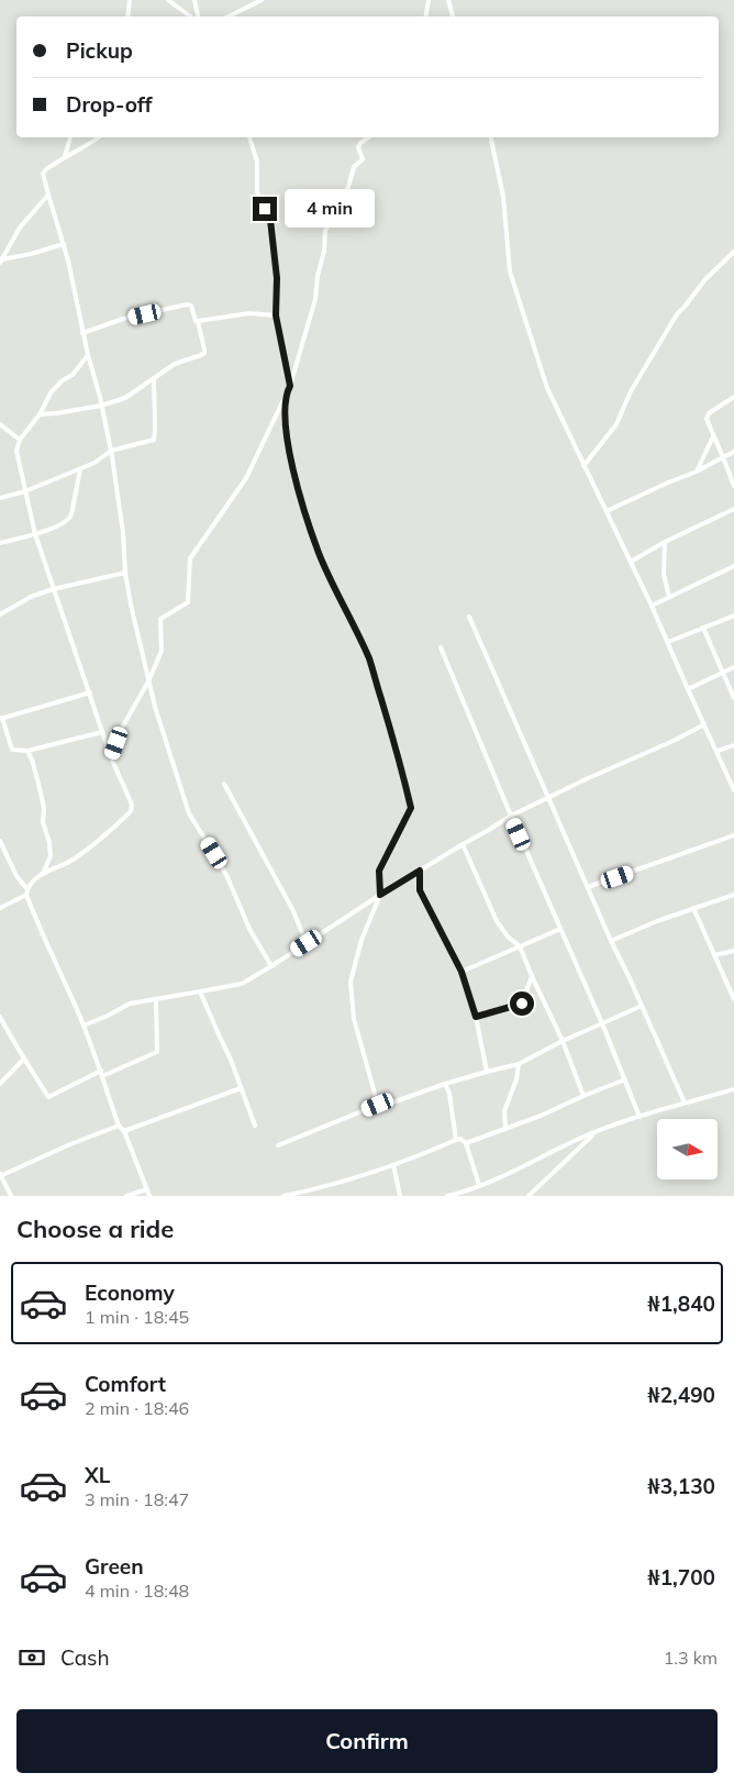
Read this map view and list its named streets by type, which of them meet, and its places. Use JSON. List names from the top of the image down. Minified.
{"north":"right","page":{"banner":["Pickup","Drop-off"],"bubble":"4 min","heading":"Choose a ride","list":[{"name":"Economy","note":"1 min · 18:45","value":"₦1,840"},{"name":"Comfort","note":"2 min · 18:46","value":"₦2,490"},{"name":"XL","note":"3 min · 18:47","value":"₦3,130"},{"name":"Green","note":"4 min · 18:48","value":"₦1,700"}],"pay":["Cash","1.3 km"],"buttons":"Confirm"}}
